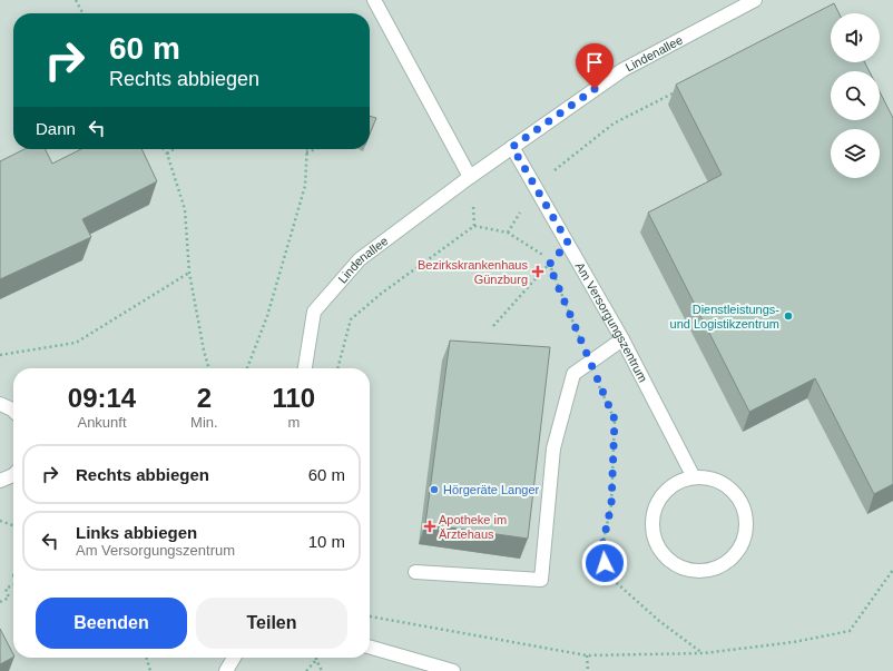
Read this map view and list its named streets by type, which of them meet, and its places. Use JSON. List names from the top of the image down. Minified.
{"streets":{"street":["Lindenallee","Am Versorgungszentrum"]},"crossings":[["Lindenallee","Am Versorgungszentrum"]],"places":{"health":["Bezirkskrankenhaus Günzburg","Apotheke im Ärztehaus"],"other":["Dienstleistungs- und Logistikzentrum","Hörgeräte Langer"]},"page":{"turn":["60 m","Rechts abbiegen"],"then":"Dann","eta":["09:14","Ankunft","2","Min.","110","m"],"list":[{"name":"Rechts abbiegen","value":"60 m"},{"name":"Links abbiegen","note":"Am Versorgungszentrum","value":"10 m"}],"buttons":["Beenden","Teilen"]}}
